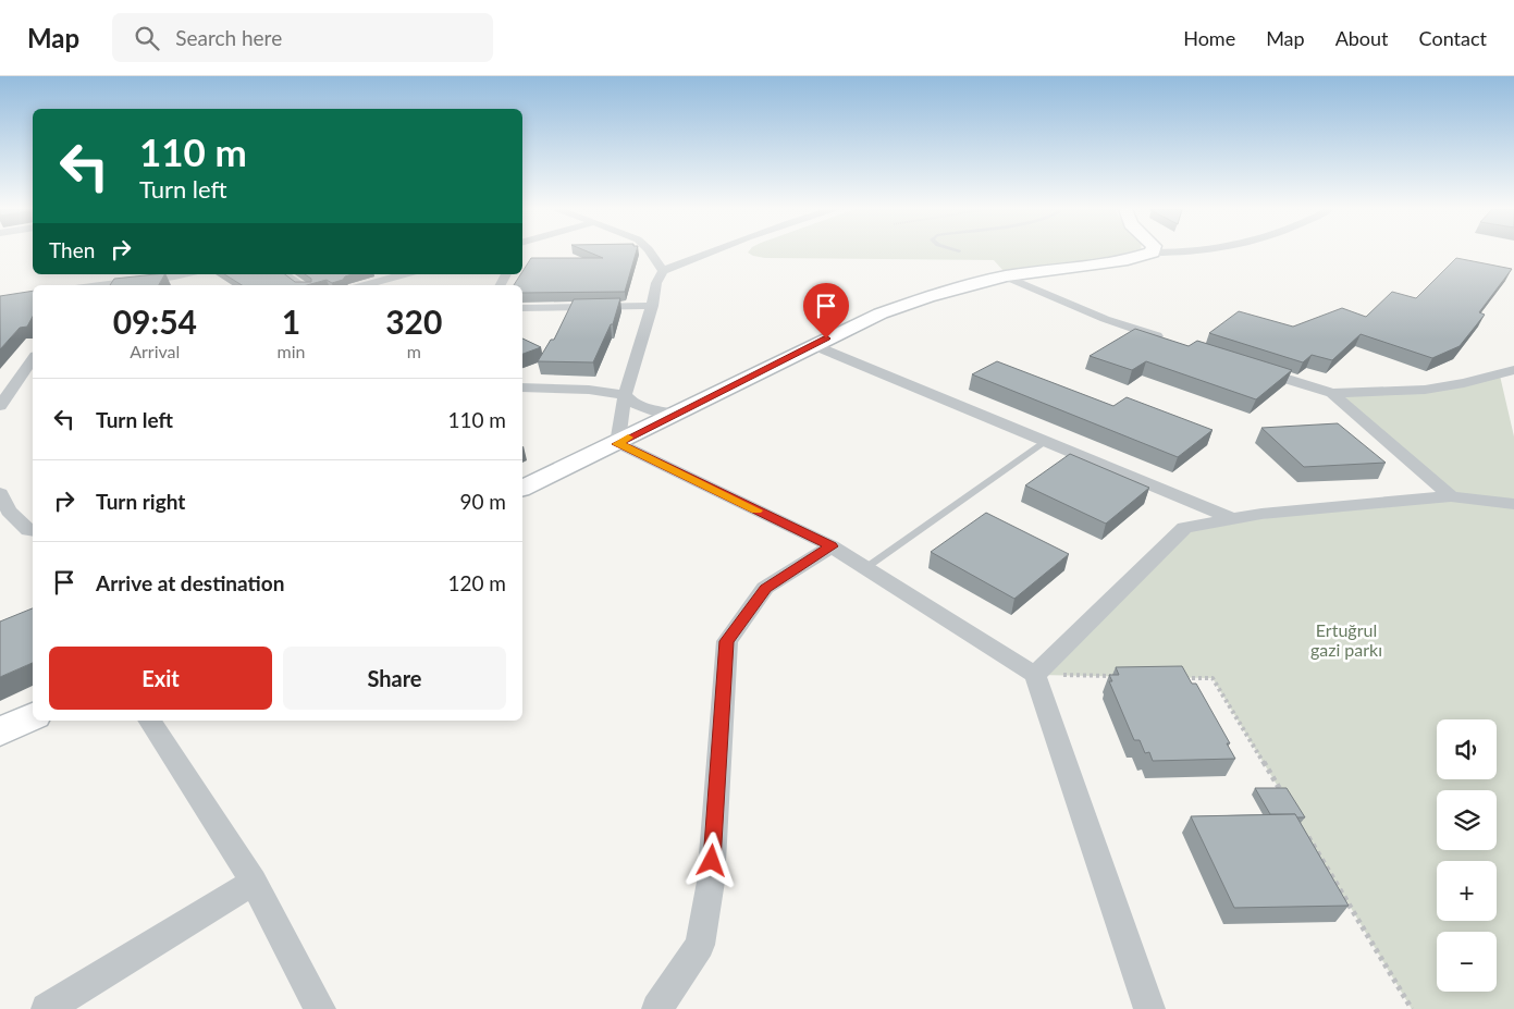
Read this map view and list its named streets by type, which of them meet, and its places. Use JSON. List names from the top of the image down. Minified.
{"parks":["Ertuğrul gazi parkı"],"page":{"header":"Map","search":"Search here","nav":["Home","Map","About","Contact"],"turn":["110 m","Turn left"],"then":"Then","eta":["09:54","Arrival","1","min","320","m"],"list":[{"name":"Turn left","value":"110 m"},{"name":"Turn right","value":"90 m"},{"name":"Arrive at destination","value":"120 m"}],"buttons":["Exit","Share"],"map_buttons":["+","−"]}}
